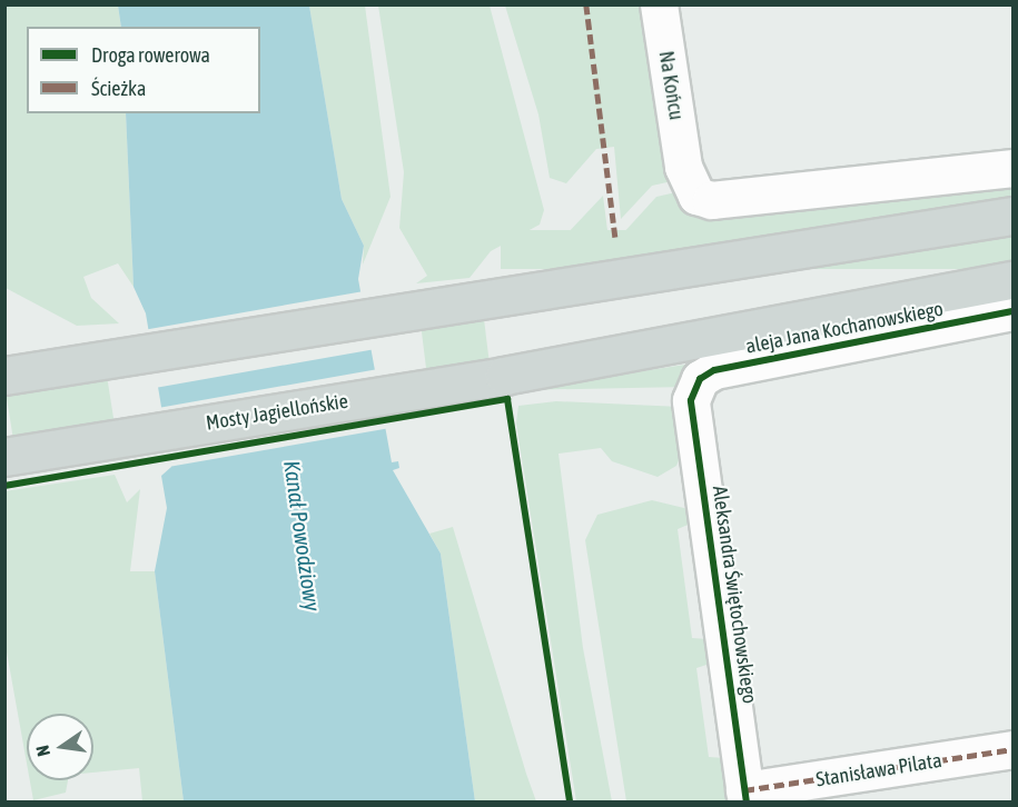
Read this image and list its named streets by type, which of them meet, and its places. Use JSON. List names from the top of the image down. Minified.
{"streets":{"main road":["aleja Jana Kochanowskiego","Mosty Jagiellońskie"],"street":["Na Końcu","Aleksandra Świętochowskiego","Stanisława Pilata"]},"crossings":[["aleja Jana Kochanowskiego","Mosty Jagiellońskie"],["aleja Jana Kochanowskiego","Aleksandra Świętochowskiego"],["Aleksandra Świętochowskiego","Stanisława Pilata"]],"water":["Kanał Powodziowy"],"legend":["Droga rowerowa","Ścieżka"],"north":"left"}
